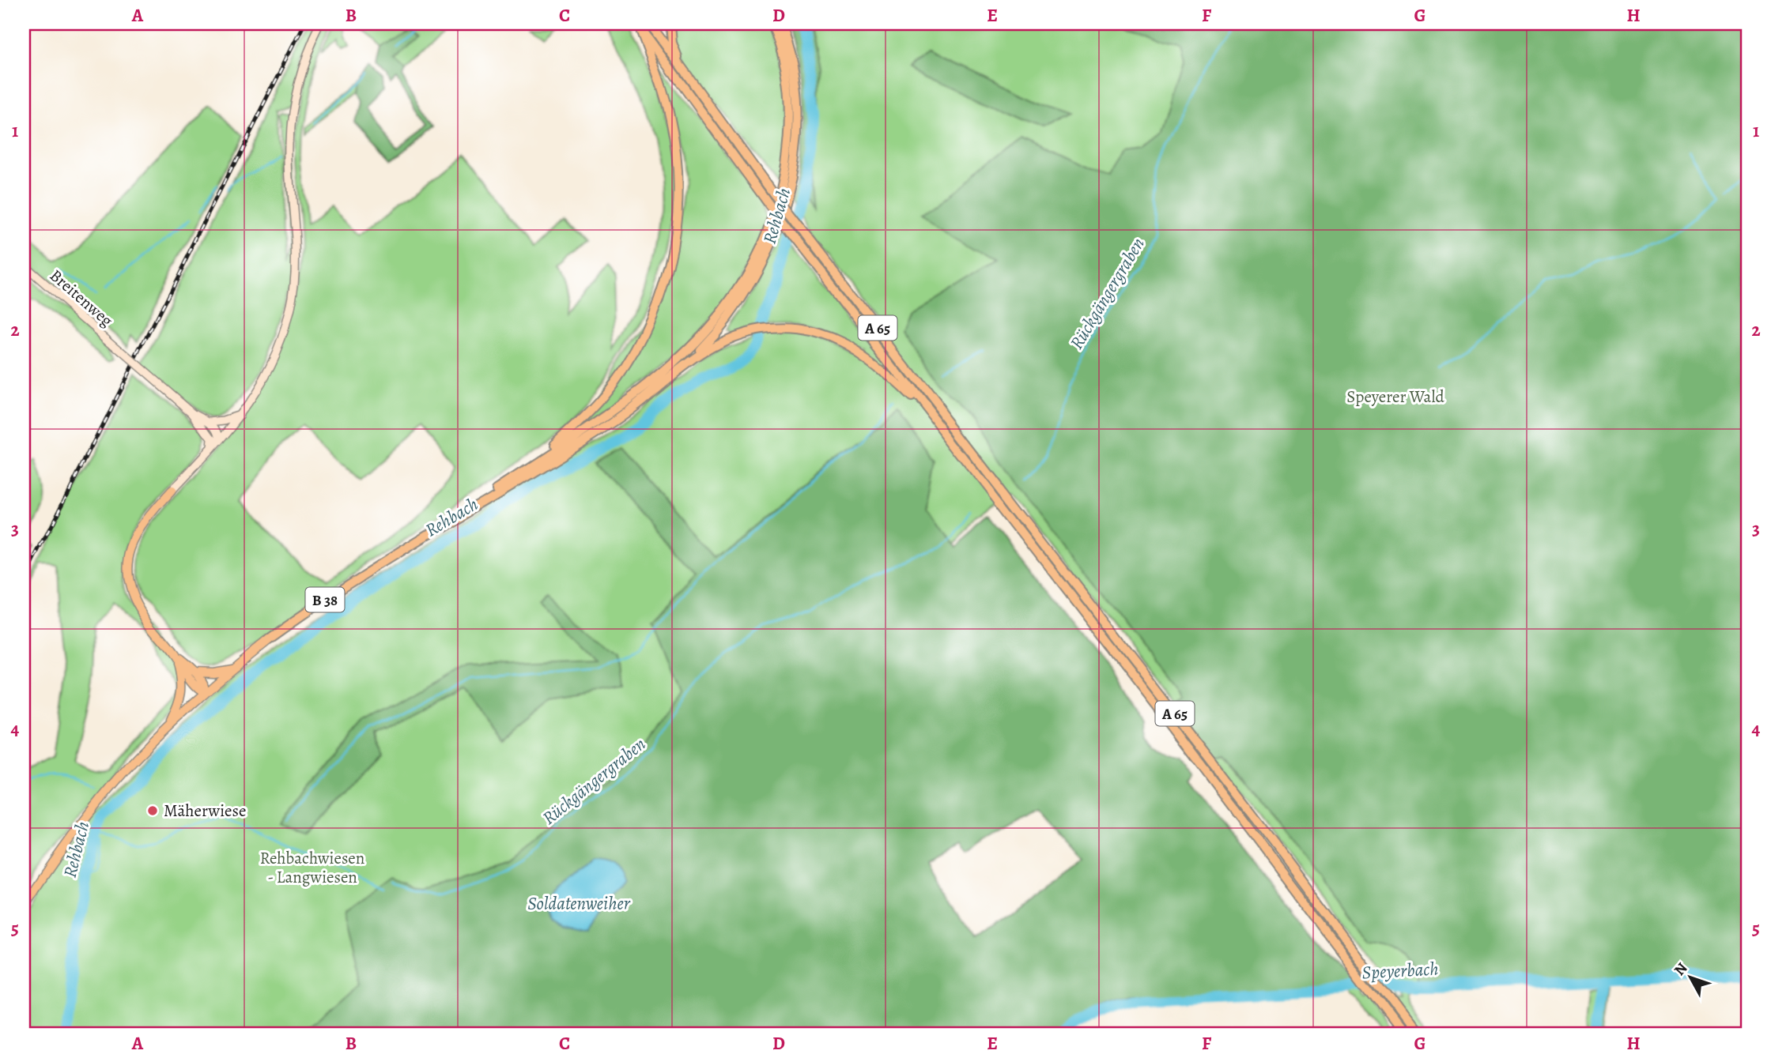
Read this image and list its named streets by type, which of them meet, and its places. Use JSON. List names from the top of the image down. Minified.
{"streets":{"highway":["A 65","B 38"],"main road":["Breitenweg"]},"water":["Rehbach","Rückgängergraben","Soldatenweiher","Speyerbach"],"parks":["Speyerer Wald","Rehbachwiesen - Langwiesen"],"places":["Mäherwiese"],"north":"top left","grid":{"columns":["A","B","C","D","E","F","G","H"],"rows":["1","2","3","4","5"]}}
